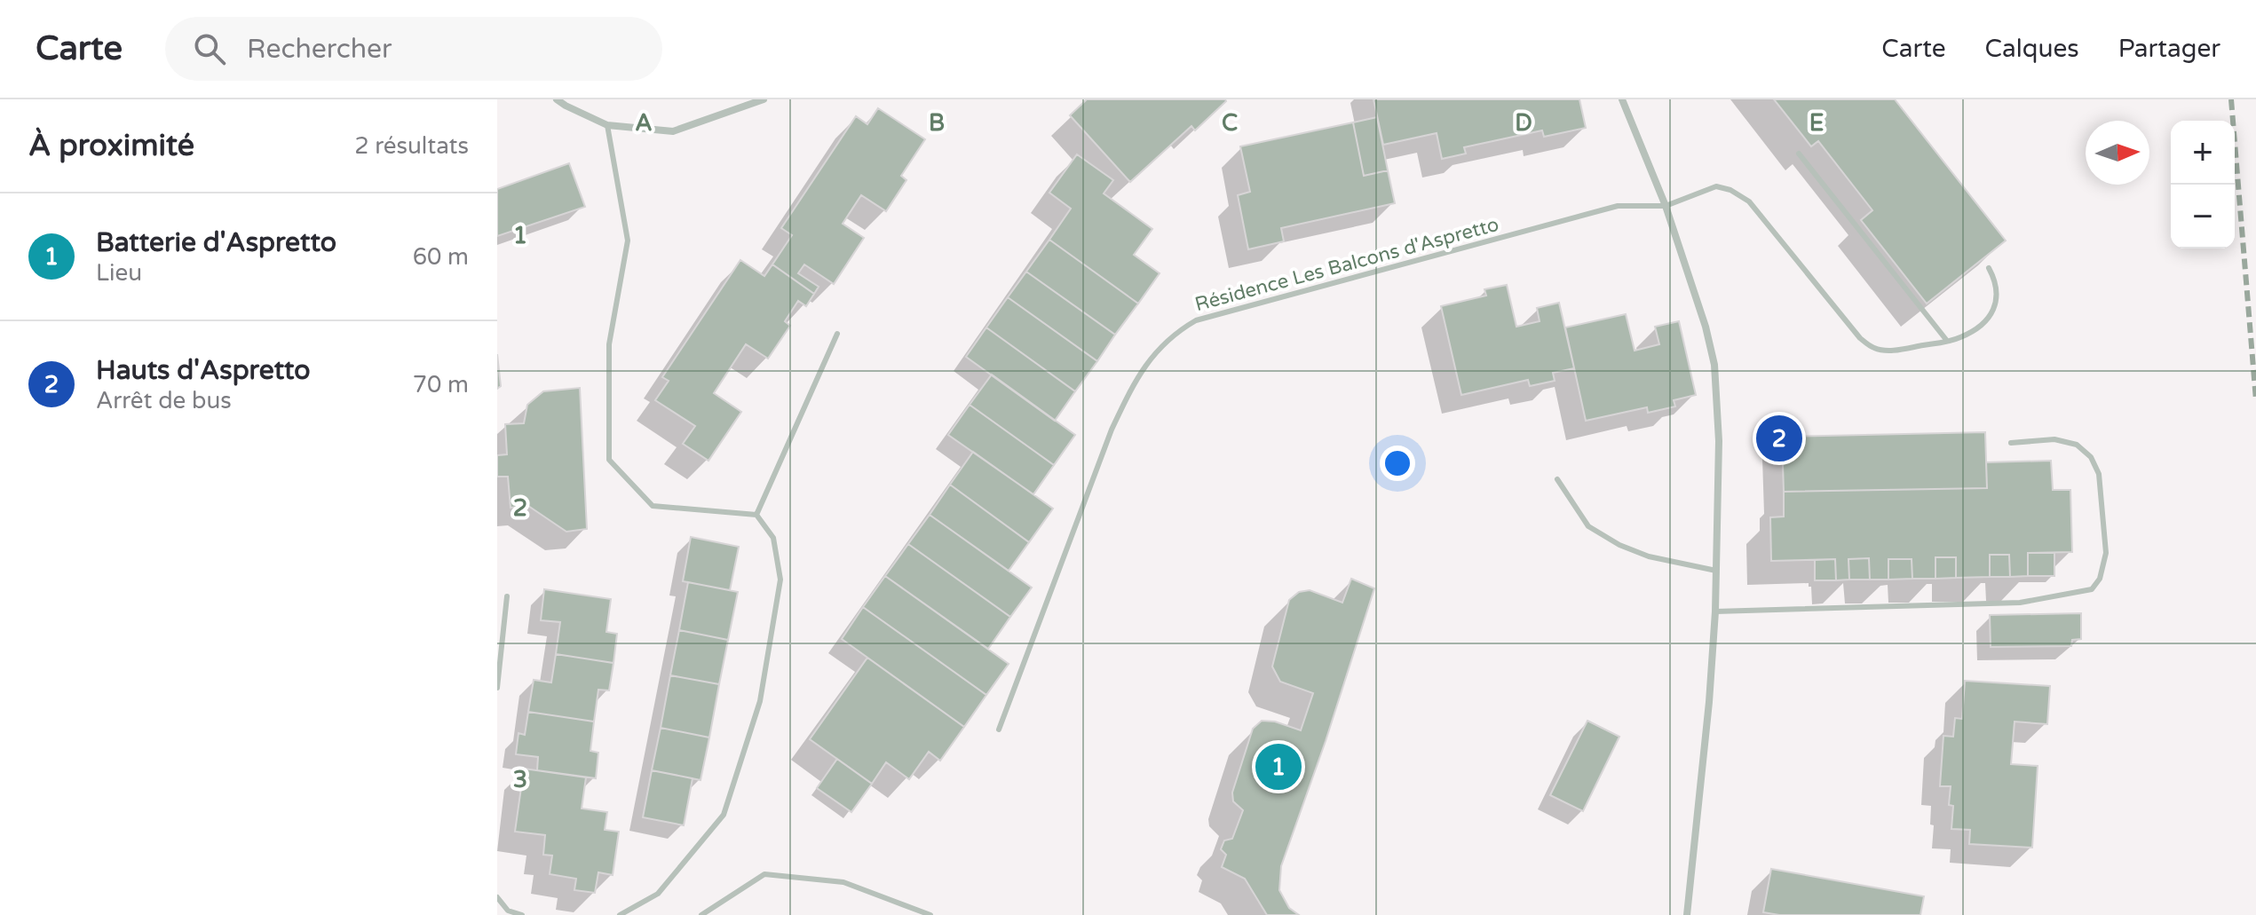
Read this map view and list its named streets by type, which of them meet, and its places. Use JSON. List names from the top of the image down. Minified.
{"streets":{"lane":["Résidence Les Balcons d'Aspretto"]},"north":"right","page":{"header":"Carte","search":"Rechercher","nav":["Carte","Calques","Partager"],"heading":["À proximité","2 résultats"],"map_buttons":["+","−"],"list":[{"mark":"1","name":"Batterie d'Aspretto","note":"Lieu","value":"60 m"},{"mark":"2","name":"Hauts d'Aspretto","note":"Arrêt de bus","value":"70 m"}],"pins":["2","1"]},"grid":{"columns":["A","B","C","D","E"],"rows":["1","2","3"]}}
